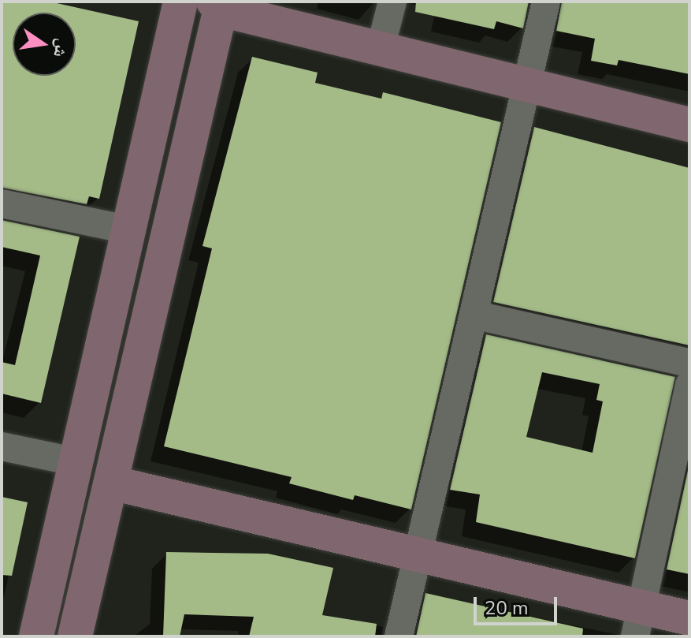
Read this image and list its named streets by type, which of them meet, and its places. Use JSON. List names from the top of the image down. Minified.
{"scale_bar":"20 m","north":"right"}
